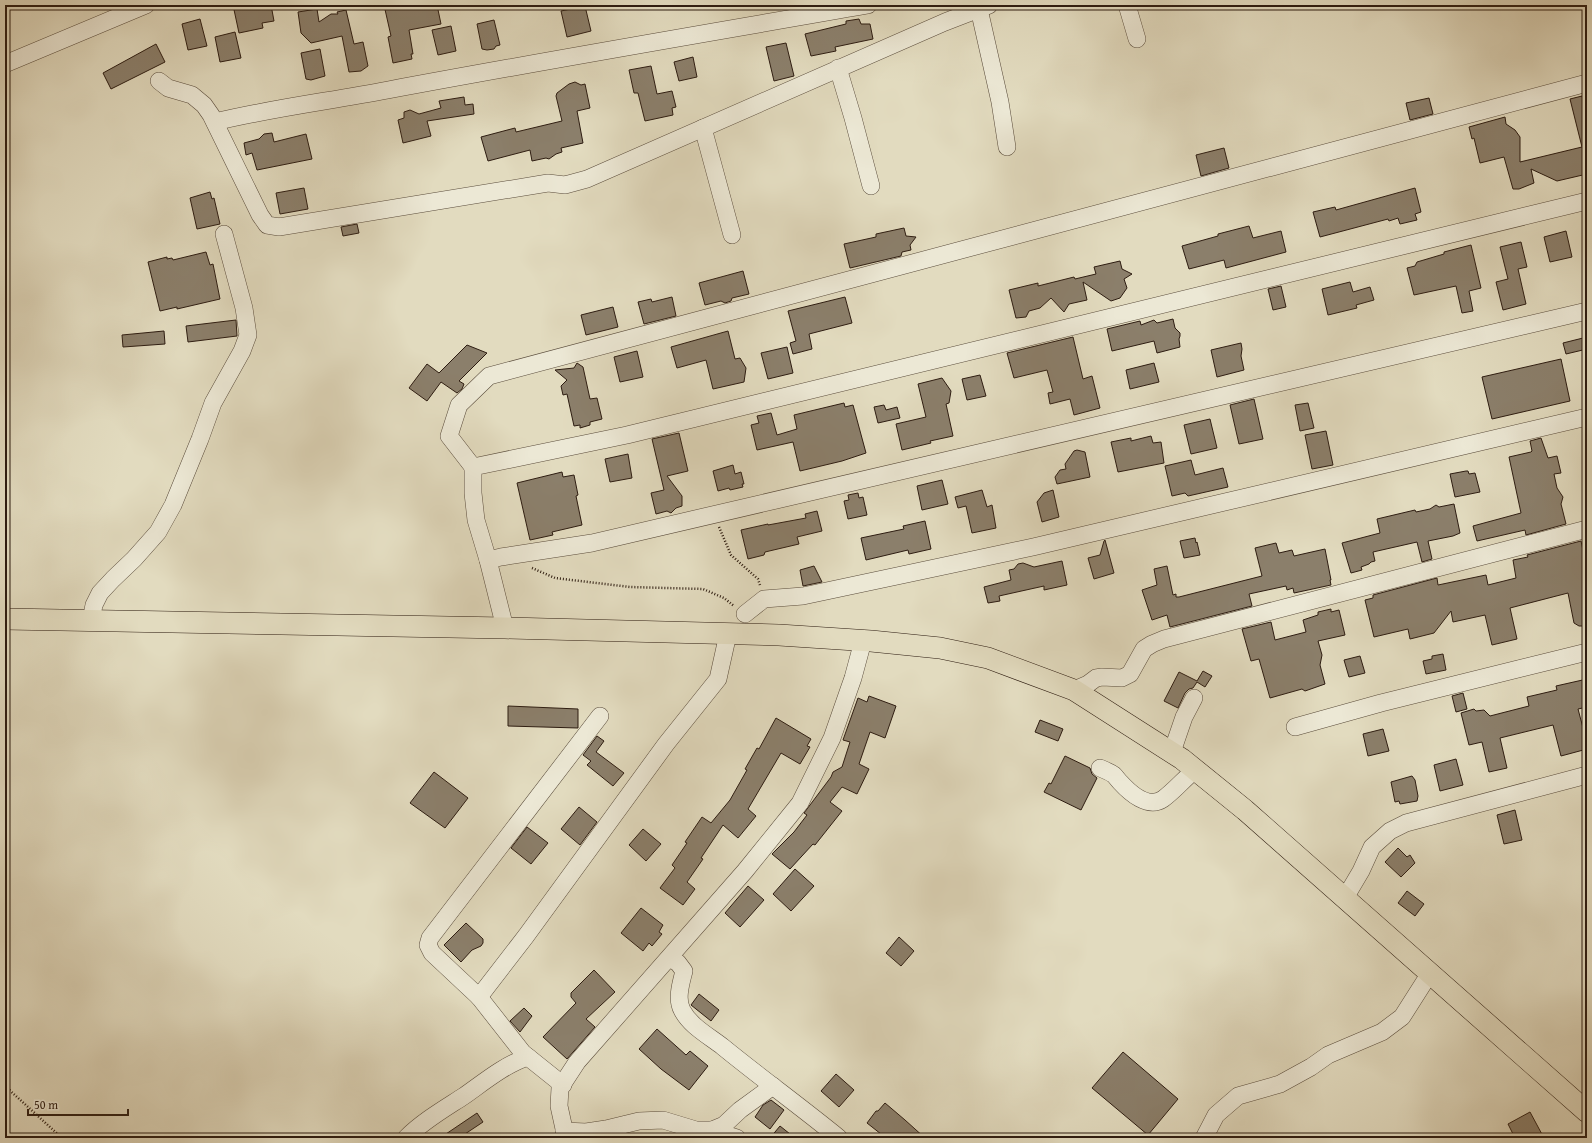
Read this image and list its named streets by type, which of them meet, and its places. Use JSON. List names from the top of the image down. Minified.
{"scale_bar":"50 m"}
